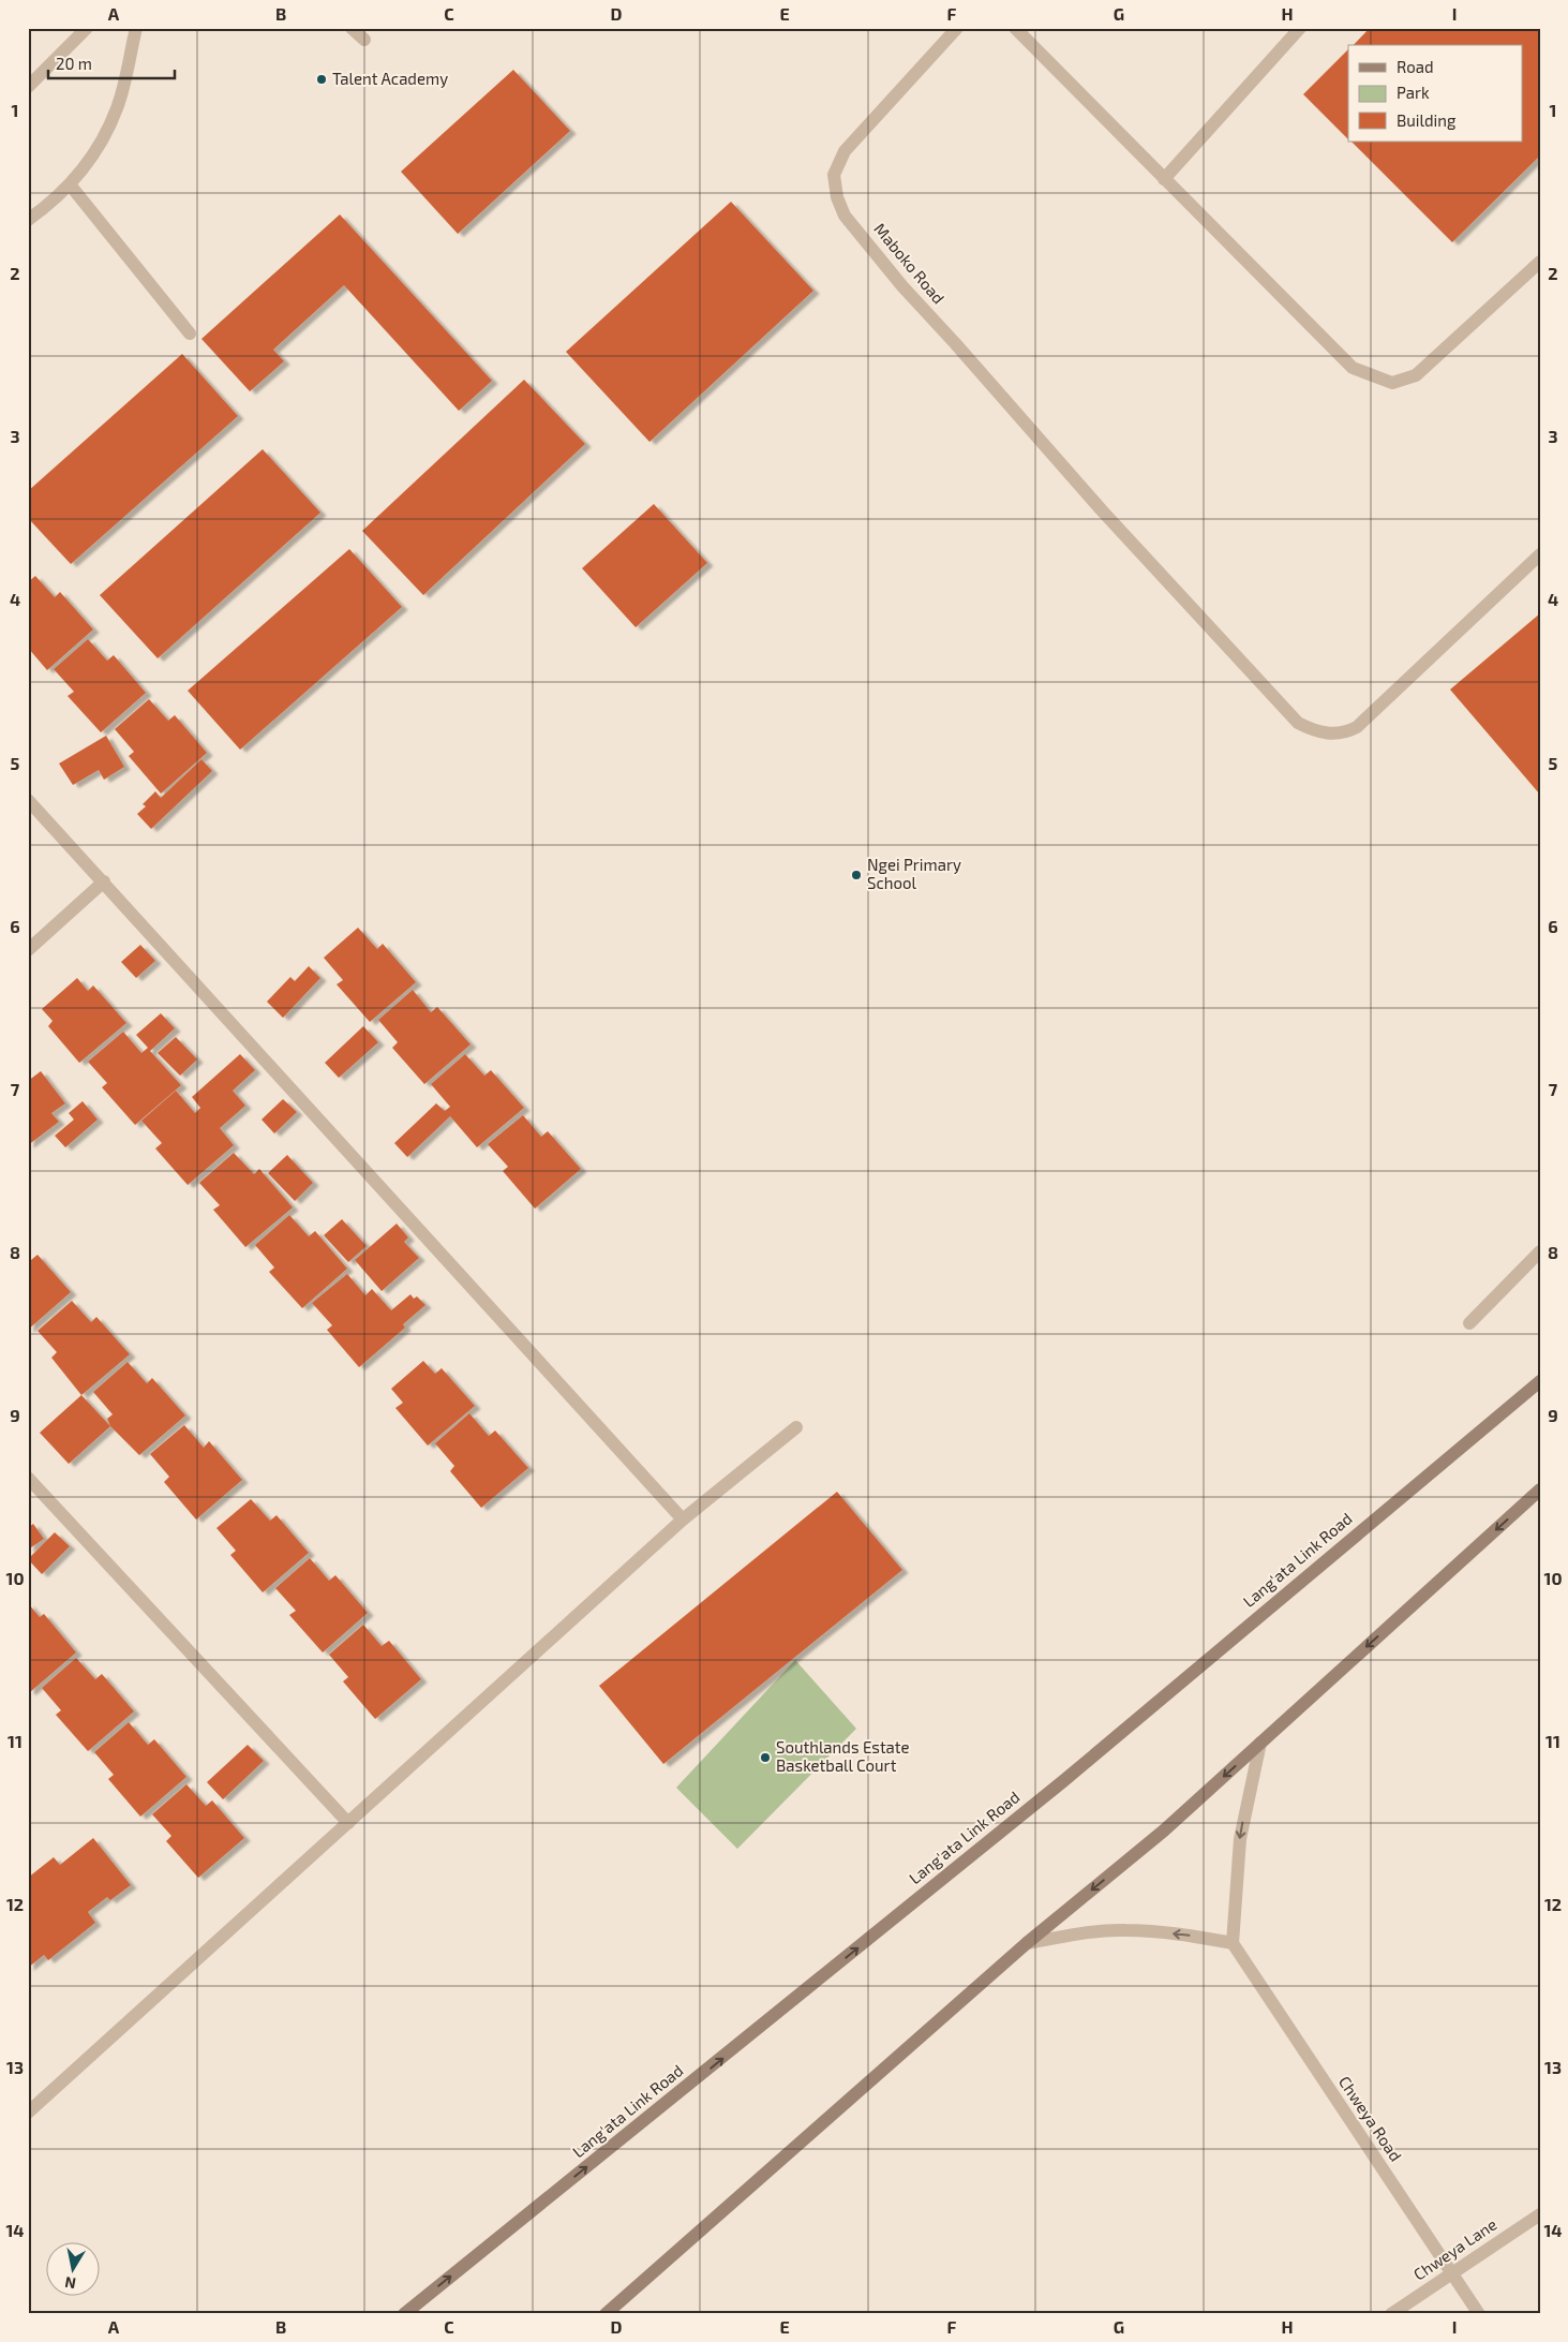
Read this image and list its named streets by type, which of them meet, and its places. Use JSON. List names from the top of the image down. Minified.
{"streets":{"main road":["Lang'ata Link Road"],"street":["Maboko Road","Chweya Road","Chweya Lane"]},"crossings":[["Chweya Road","Chweya Lane"]],"places":["Talent Academy","Ngei Primary School","Southlands Estate Basketball Court"],"legend":["Road","Park","Building"],"scale_bar":"20 m","north":"bottom","grid":{"columns":["A","B","C","D","E","F","G","H","I"],"rows":["1","2","3","4","5","6","7","8","9","10","11","12","13","14"]}}
